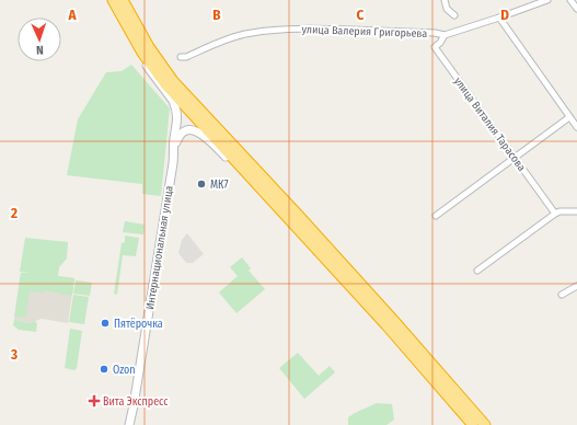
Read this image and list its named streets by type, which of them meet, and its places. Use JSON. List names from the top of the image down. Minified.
{"streets":{"street":["улица Валерия Григорьева","улица Виталия Тарасова","Интернациональная улица"]},"crossings":[["улица Валерия Григорьева","улица Виталия Тарасова"]],"places":{"other":["МК7","Пятёрочка","Ozon"],"health":["Вита Экспресс"]},"north":"bottom","grid":{"columns":["A","B","C","D"],"rows":["2","3"]}}
